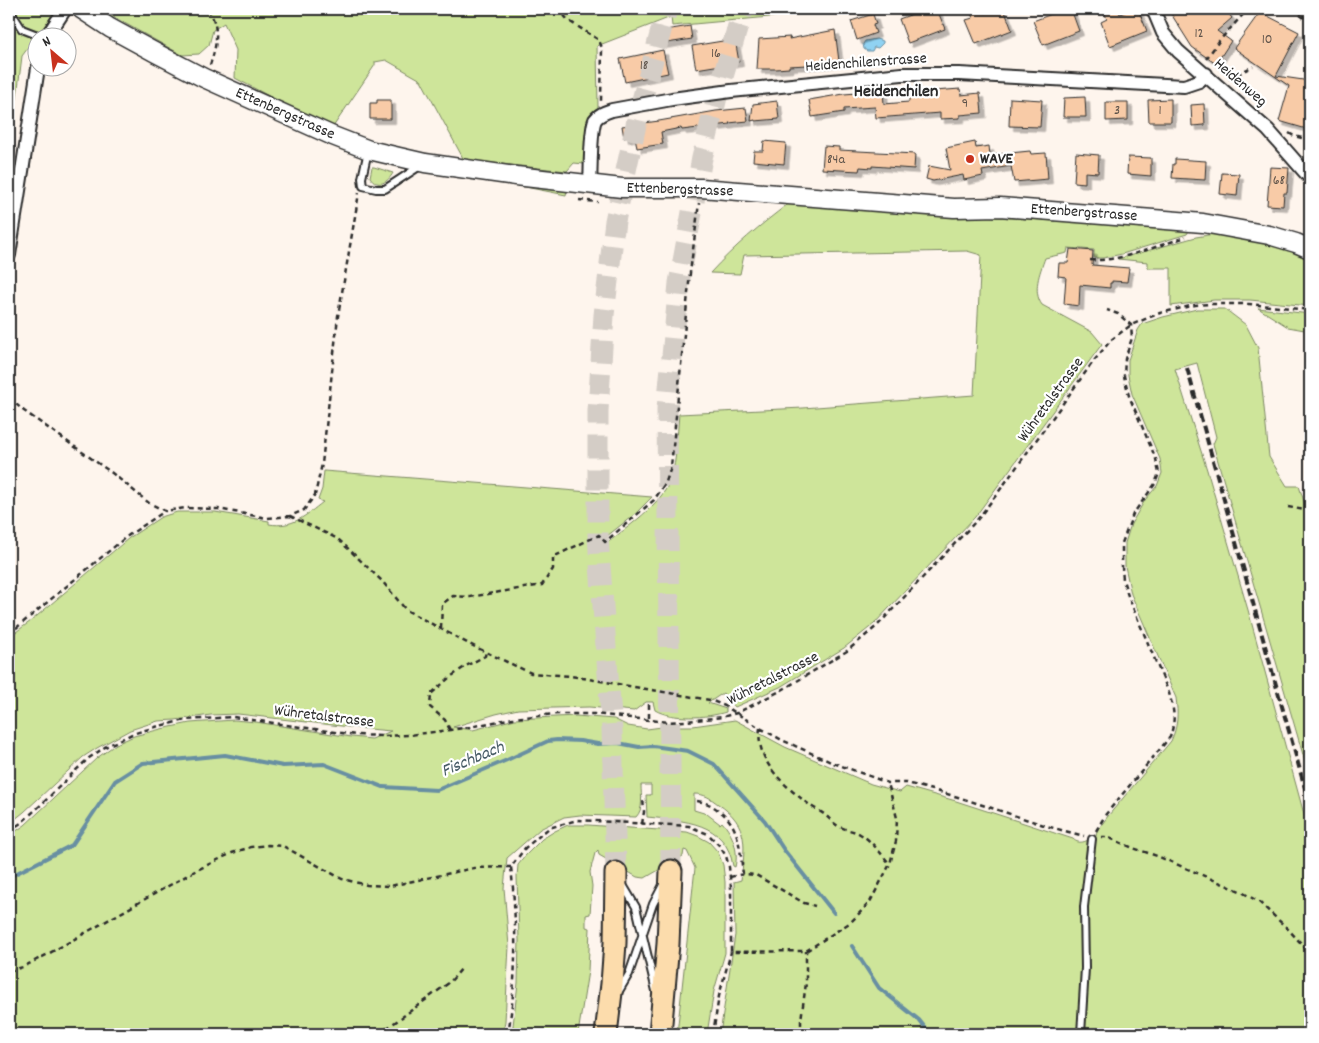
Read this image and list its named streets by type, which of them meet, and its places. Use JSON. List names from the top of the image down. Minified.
{"streets":{"street":["Heidenchilenstrasse","Heidenweg","Ettenbergstrasse"],"path":["Wühretalstrasse"]},"crossings":[["Heidenchilenstrasse","Heidenweg"]],"districts":["Heidenchilen"],"water":["Fischbach"],"places":["WAVE"],"house_numbers":["12","10","16","18","9","3","1","84a","68"],"north":"top left"}
